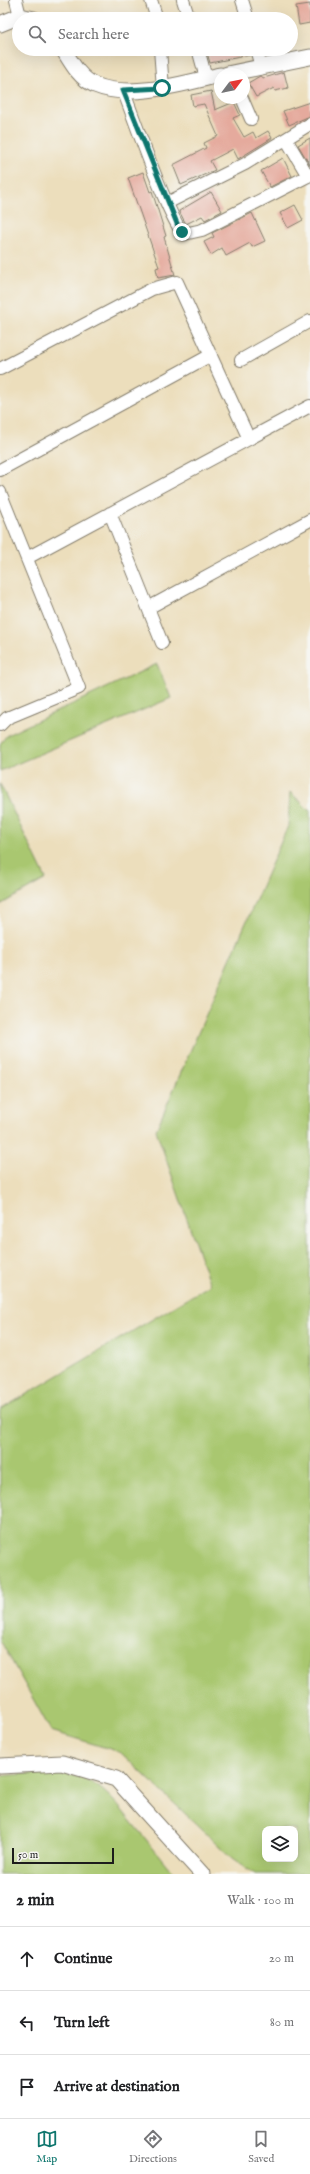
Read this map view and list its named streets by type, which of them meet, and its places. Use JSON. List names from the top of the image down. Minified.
{"scale_bar":"50 m","north":"top right","page":{"search":"Search here","scale":"50 m","heading":["2 min","Walk · 100 m"],"list":[["Continue","20 m"],["Turn left","80 m"],"Arrive at destination"],"nav":["Map","Directions","Saved"]}}
